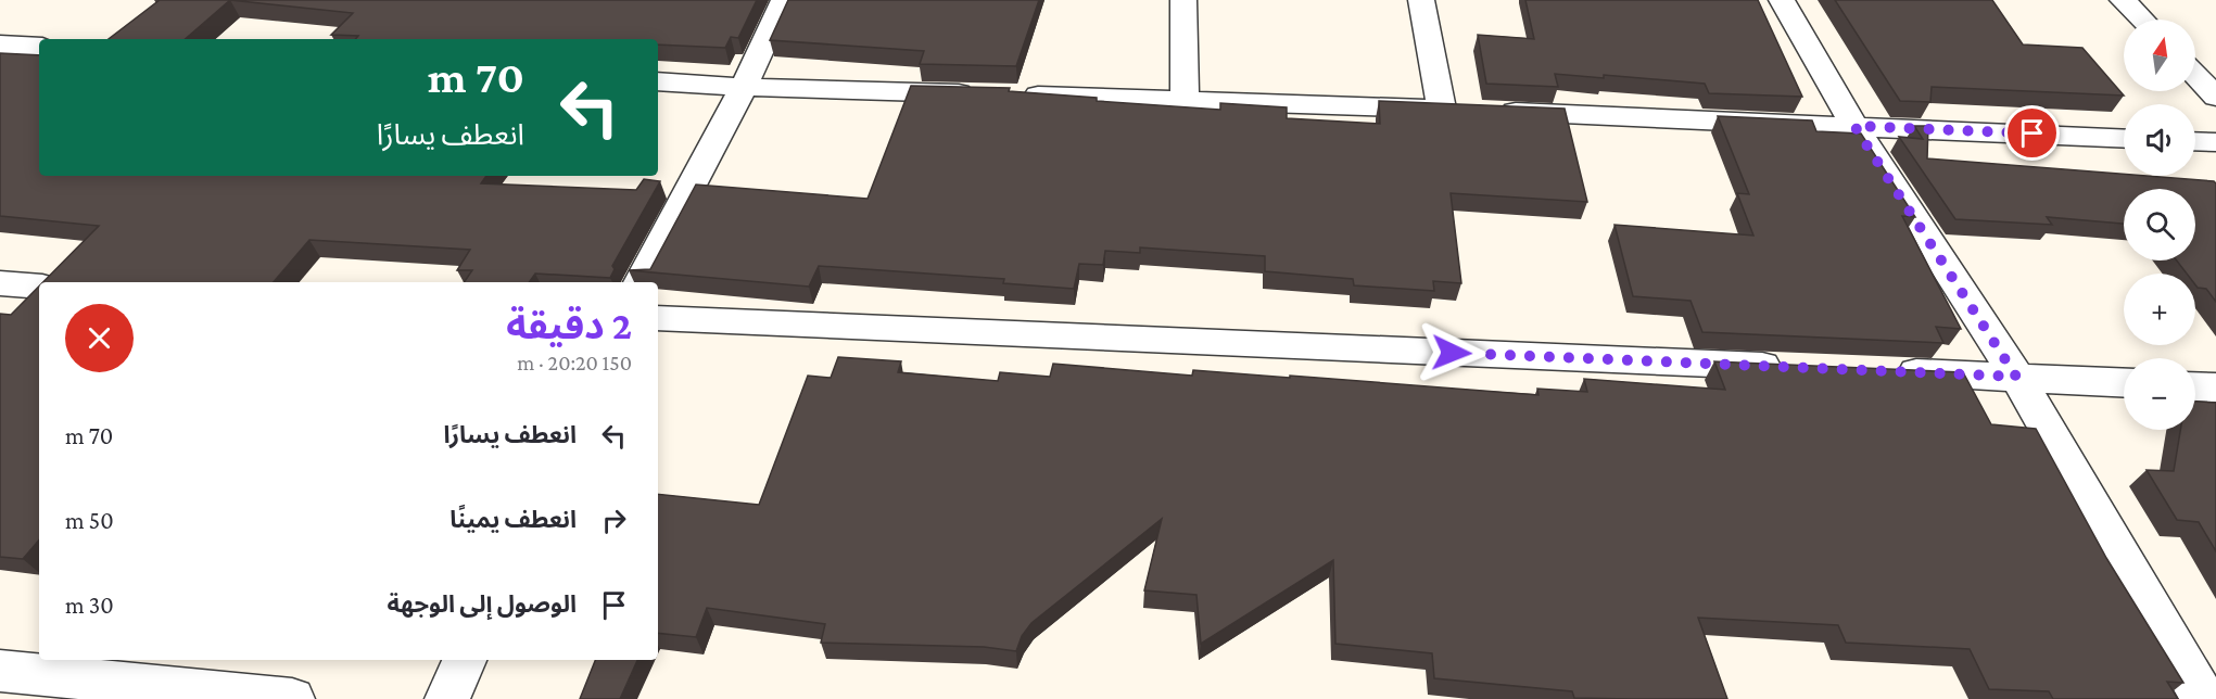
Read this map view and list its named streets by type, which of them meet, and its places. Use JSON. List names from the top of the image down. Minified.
{"north":"top","page":{"map_buttons":["+","−"],"turn":["70 m","انعطف يسارًا"],"heading":["2 دقيقة","150 m · 20:20"],"list":[{"name":"انعطف يسارًا","value":"70 m"},{"name":"انعطف يمينًا","value":"50 m"},{"name":"الوصول إلى الوجهة","value":"30 m"}]}}
